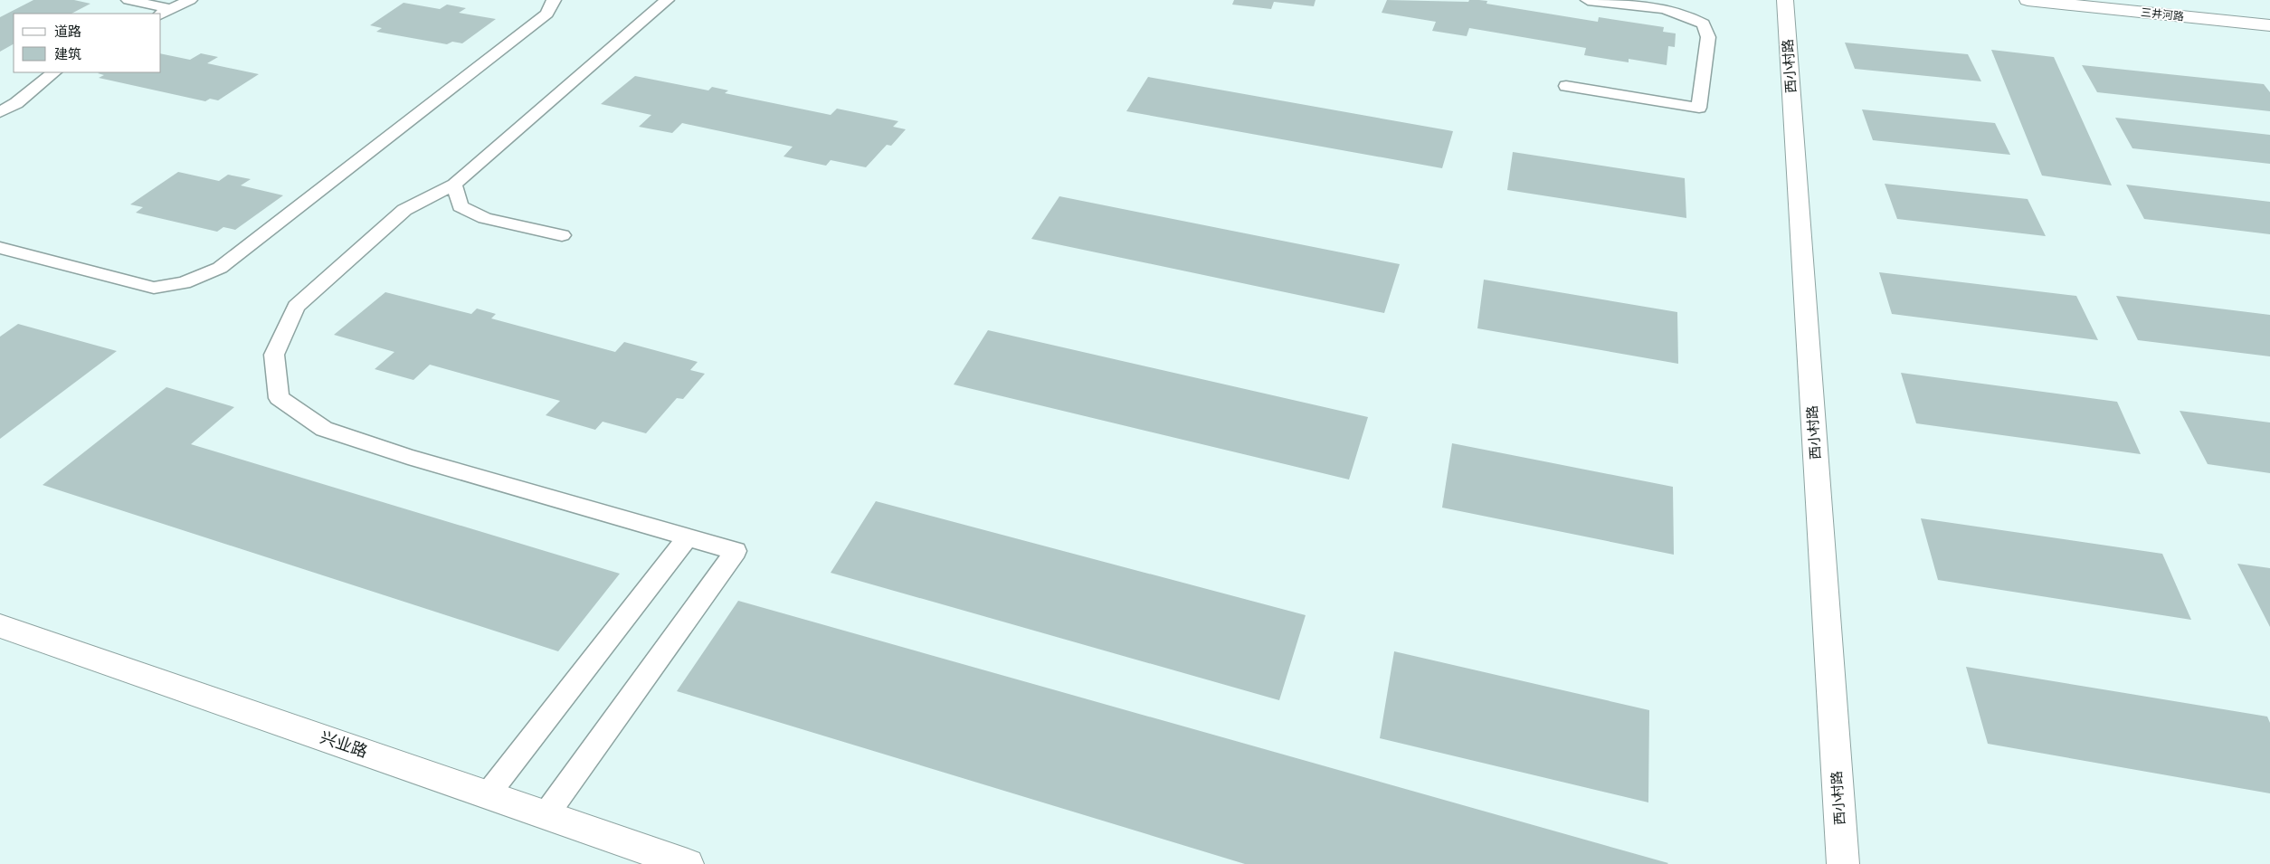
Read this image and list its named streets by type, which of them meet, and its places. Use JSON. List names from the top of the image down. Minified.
{"streets":{"street":["三井河路","西小村路","兴业路"]},"legend":["道路","建筑"]}
